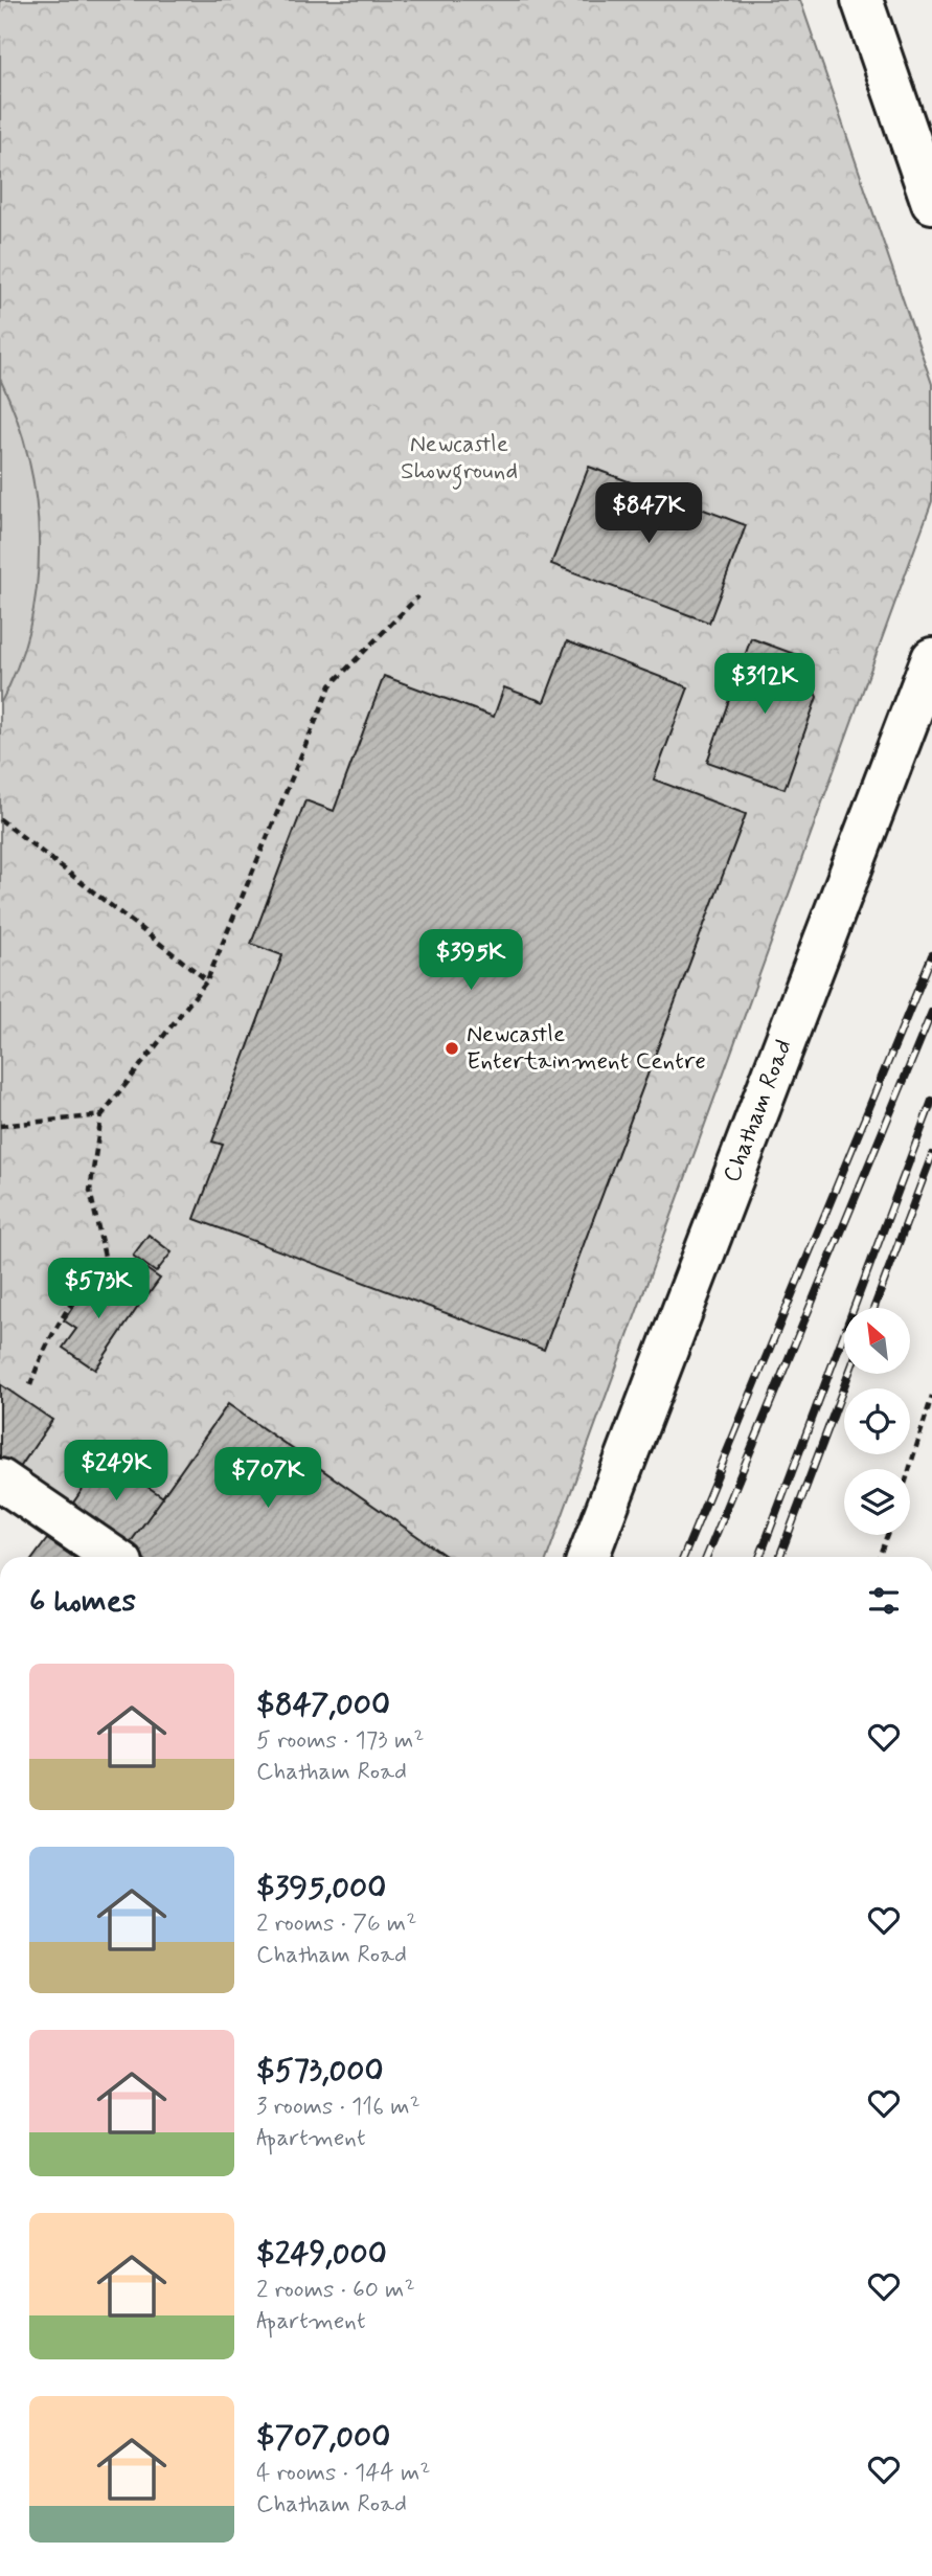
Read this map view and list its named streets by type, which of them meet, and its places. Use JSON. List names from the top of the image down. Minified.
{"streets":{"street":["Chatham Road"]},"parks":["Newcastle Showground"],"places":["Newcastle Entertainment Centre"],"north":"top left","page":{"price":["$847K","$312K","$395K","$573K","$249K","$707K"],"heading":"6 homes","list":[{"name":"$847,000","note":"5 rooms · 173 m² · Chatham Road"},{"name":"$395,000","note":"2 rooms · 76 m² · Chatham Road"},{"name":"$573,000","note":"3 rooms · 116 m² · Apartment"},{"name":"$249,000","note":"2 rooms · 60 m² · Apartment"},{"name":"$707,000","note":"4 rooms · 144 m² · Chatham Road"}]}}
